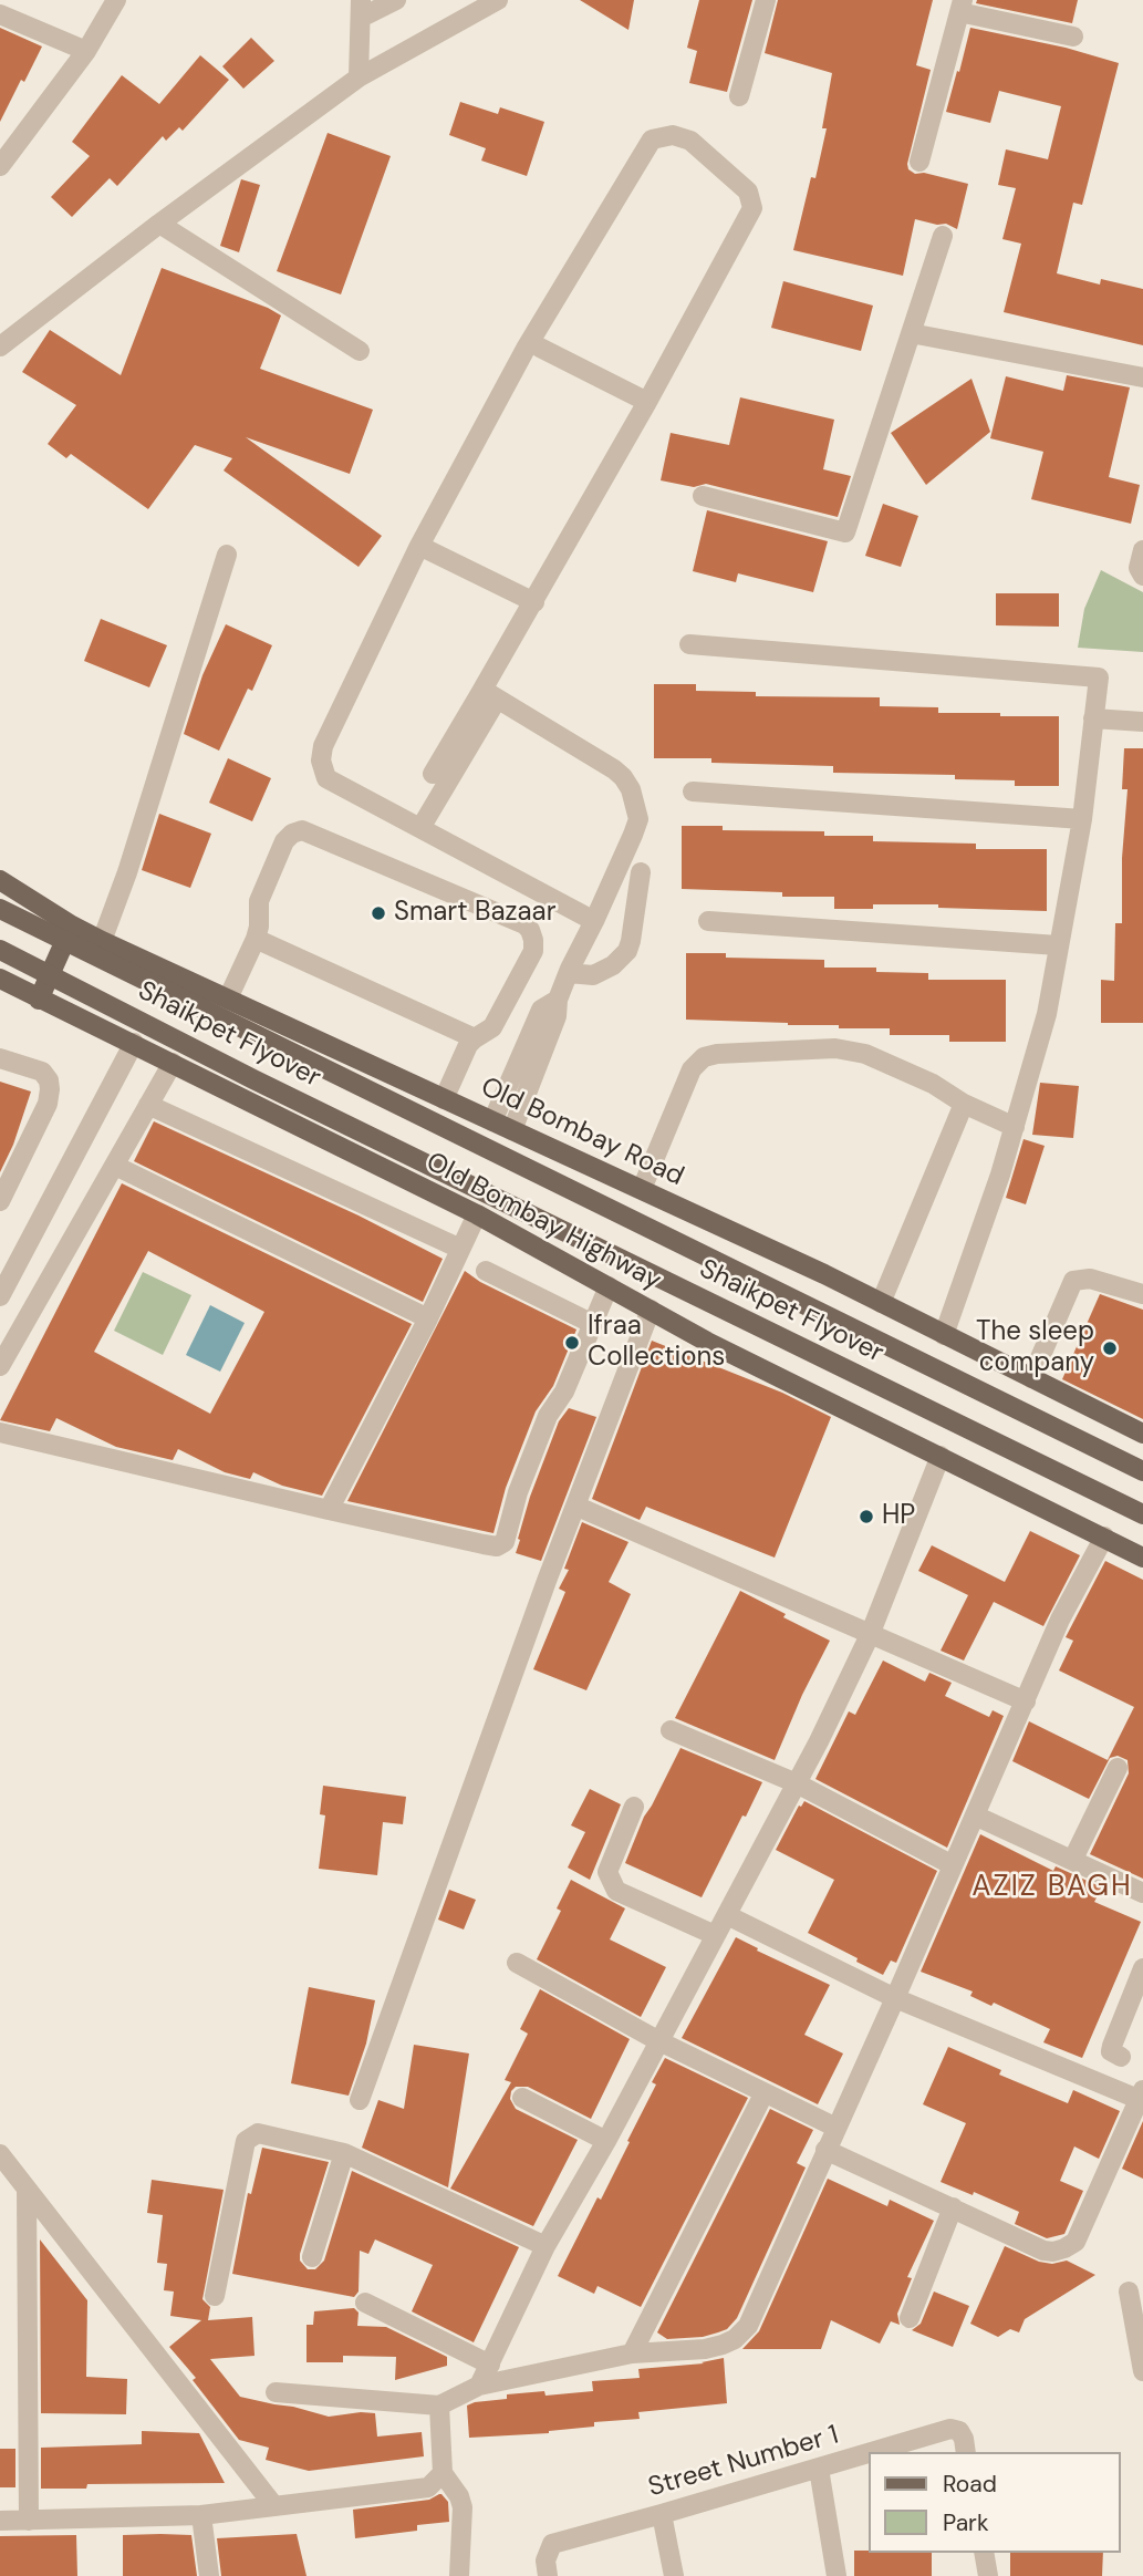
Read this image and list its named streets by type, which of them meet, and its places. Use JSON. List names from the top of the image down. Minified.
{"streets":{"main road":["Shaikpet Flyover","Old Bombay Road","Old Bombay Highway"],"street":["Street Number 1"]},"districts":["AZIZ BAGH"],"places":["Smart Bazaar","Ifraa Collections","The sleep company","HP"],"legend":["Road","Park"]}
